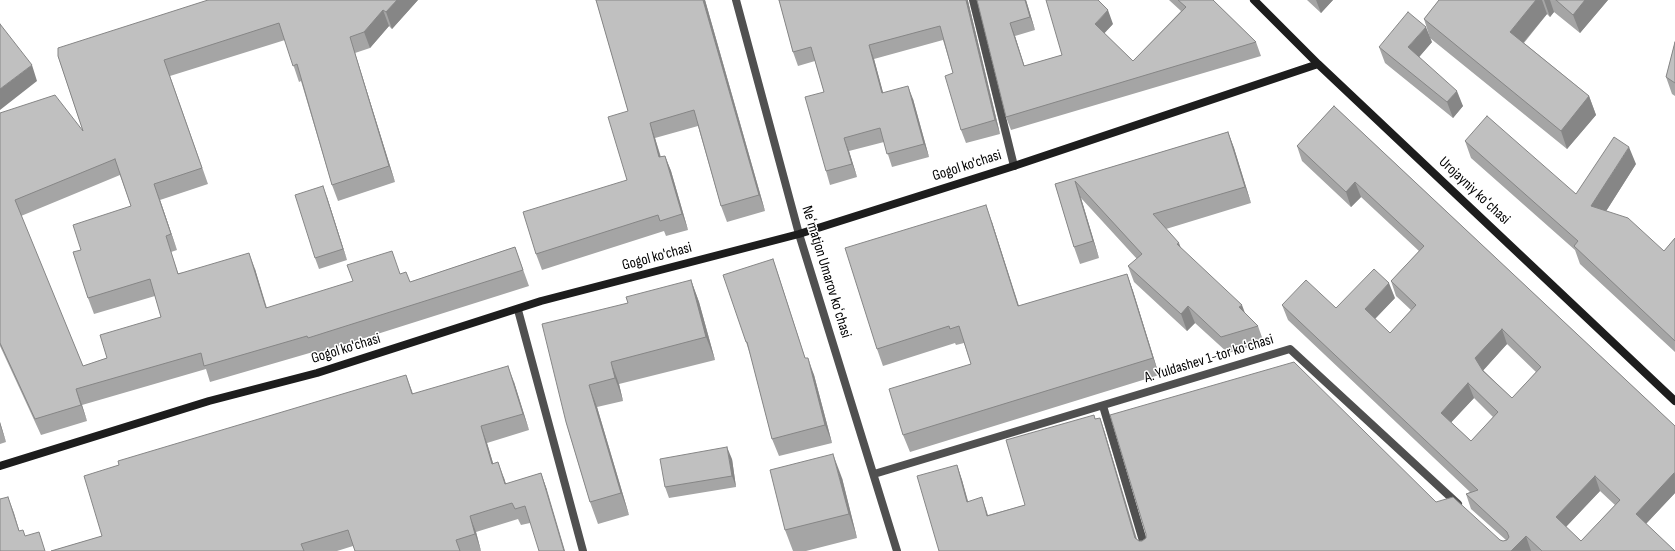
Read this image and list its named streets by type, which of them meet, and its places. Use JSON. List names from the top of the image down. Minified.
{"streets":{"main road":["Gogol ko'chasi","Urоjayniy koʻchasi"],"street":["Neʻmatjon Umarov koʻchasi","A. Yuldashev 1-tor koʻchasi"]},"crossings":[["Gogol ko'chasi","Urоjayniy koʻchasi"],["Gogol ko'chasi","Neʻmatjon Umarov koʻchasi"],["Neʻmatjon Umarov koʻchasi","A. Yuldashev 1-tor koʻchasi"]]}
